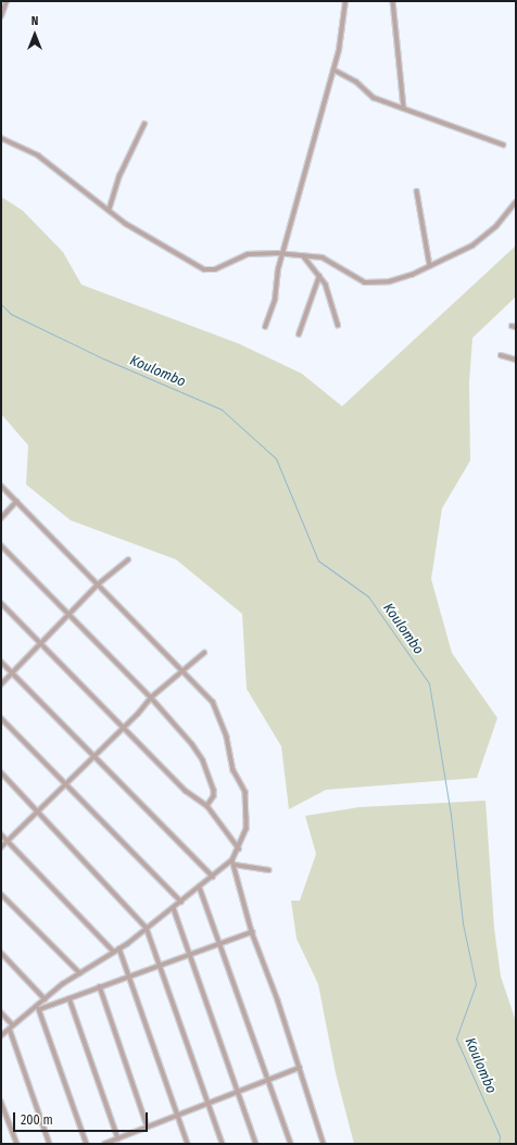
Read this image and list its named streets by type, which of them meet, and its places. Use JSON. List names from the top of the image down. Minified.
{"water":["Koulombo"],"scale_bar":"200 m","north":"top"}
